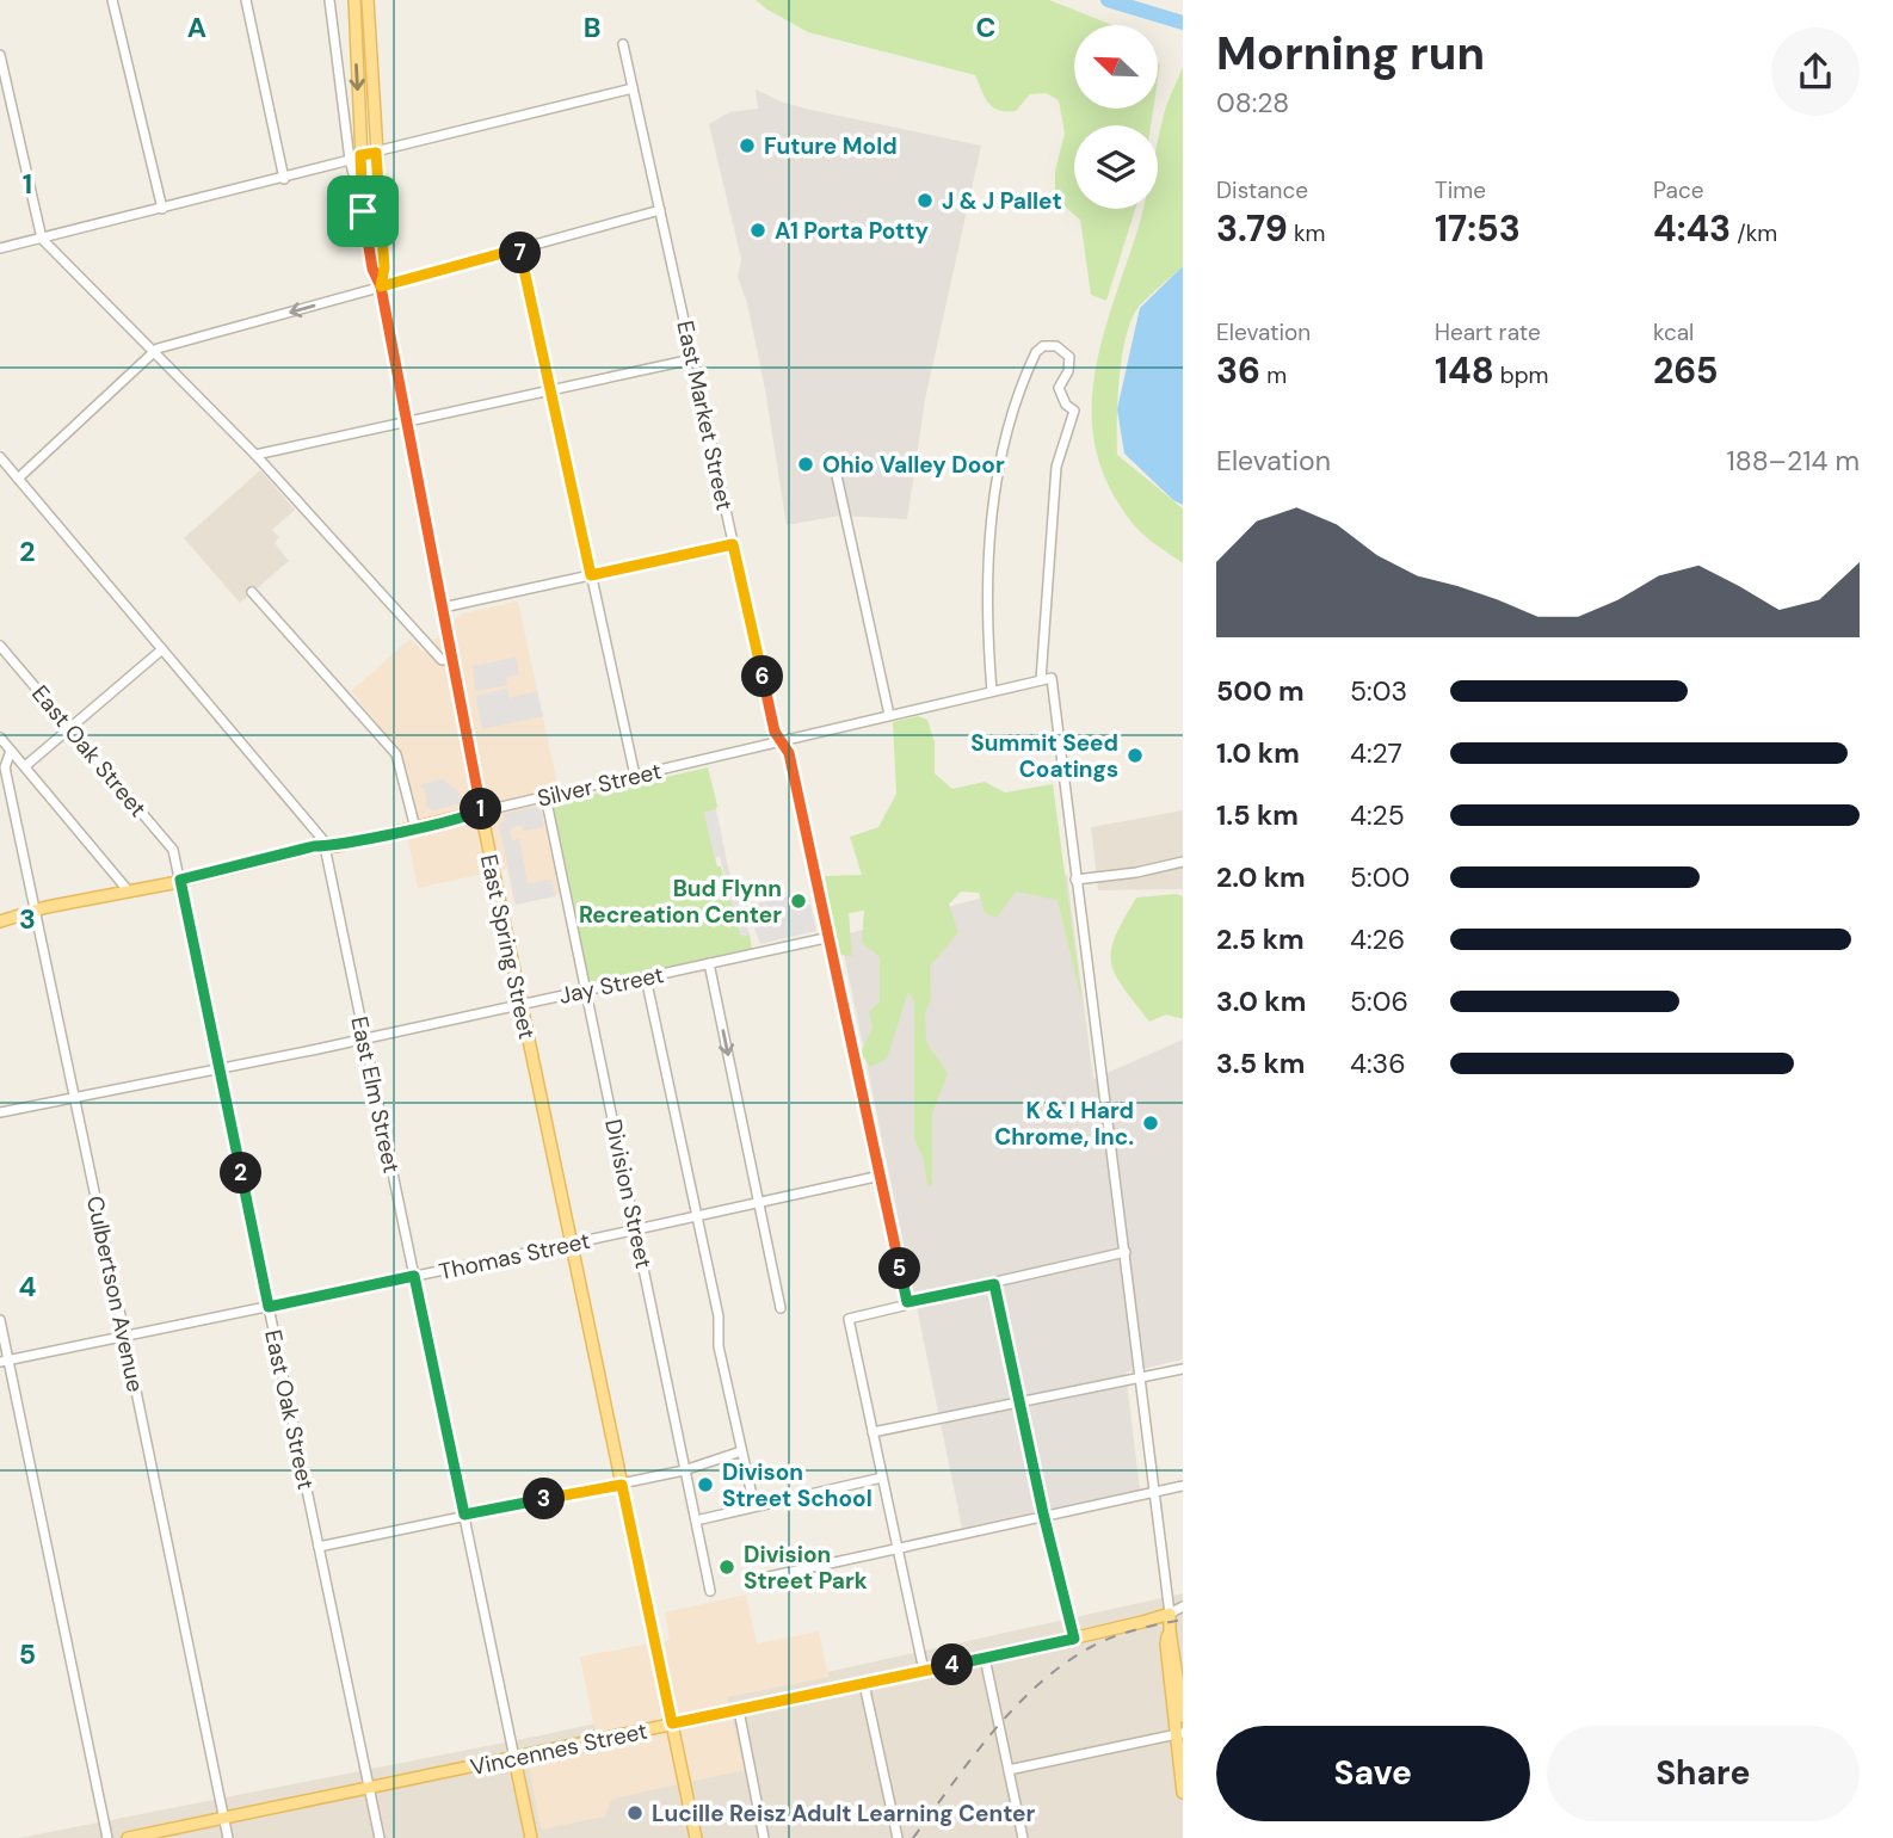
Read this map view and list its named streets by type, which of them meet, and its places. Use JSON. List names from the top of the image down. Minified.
{"streets":{"main road":["Silver Street","East Spring Street","East Elm Street","Vincennes Street"],"street":["East Market Street","East Oak Street","Jay Street","Division Street","Thomas Street","Culbertson Avenue"]},"crossings":[["East Market Street","Silver Street"],["East Market Street","Jay Street"],["East Market Street","Thomas Street"],["East Oak Street","Silver Street"],["East Oak Street","Jay Street"],["East Oak Street","Thomas Street"],["East Oak Street","Vincennes Street"],["Silver Street","East Spring Street"],["Silver Street","East Elm Street"],["Silver Street","Division Street"],["Silver Street","Culbertson Avenue"],["East Spring Street","Jay Street"],["East Spring Street","Thomas Street"],["East Spring Street","Vincennes Street"],["Jay Street","East Elm Street"],["Jay Street","Division Street"],["Jay Street","Culbertson Avenue"],["East Elm Street","Thomas Street"],["East Elm Street","Vincennes Street"],["Division Street","Thomas Street"],["Thomas Street","Culbertson Avenue"],["Culbertson Avenue","Vincennes Street"]],"places":["Future Mold","J & J Pallet","A1 Porta Potty","Ohio Valley Door","Summit Seed Coatings","Bud Flynn Recreation Center","K & I Hard Chrome, Inc.","Divison Street School","Division Street Park","Lucille Reisz Adult Learning Center"],"north":"top left","page":{"heading":["Morning run","08:28"],"stats":[["Distance","3.79 km"],["Time","17:53"],["Pace","4:43 /km"],["Elevation","36 m"],["Heart rate","148 bpm"],["kcal","265"]],"pins":["7","6","1","2","5","3","4"],"chart":["Elevation","188–214 m"],"list":[{"name":"500 m","note":"5:03"},{"name":"1.0 km","note":"4:27"},{"name":"1.5 km","note":"4:25"},{"name":"2.0 km","note":"5:00"},{"name":"2.5 km","note":"4:26"},{"name":"3.0 km","note":"5:06"},{"name":"3.5 km","note":"4:36"}],"buttons":["Save","Share"]},"grid":{"columns":["A","B","C"],"rows":["1","2","3","4","5"]}}
